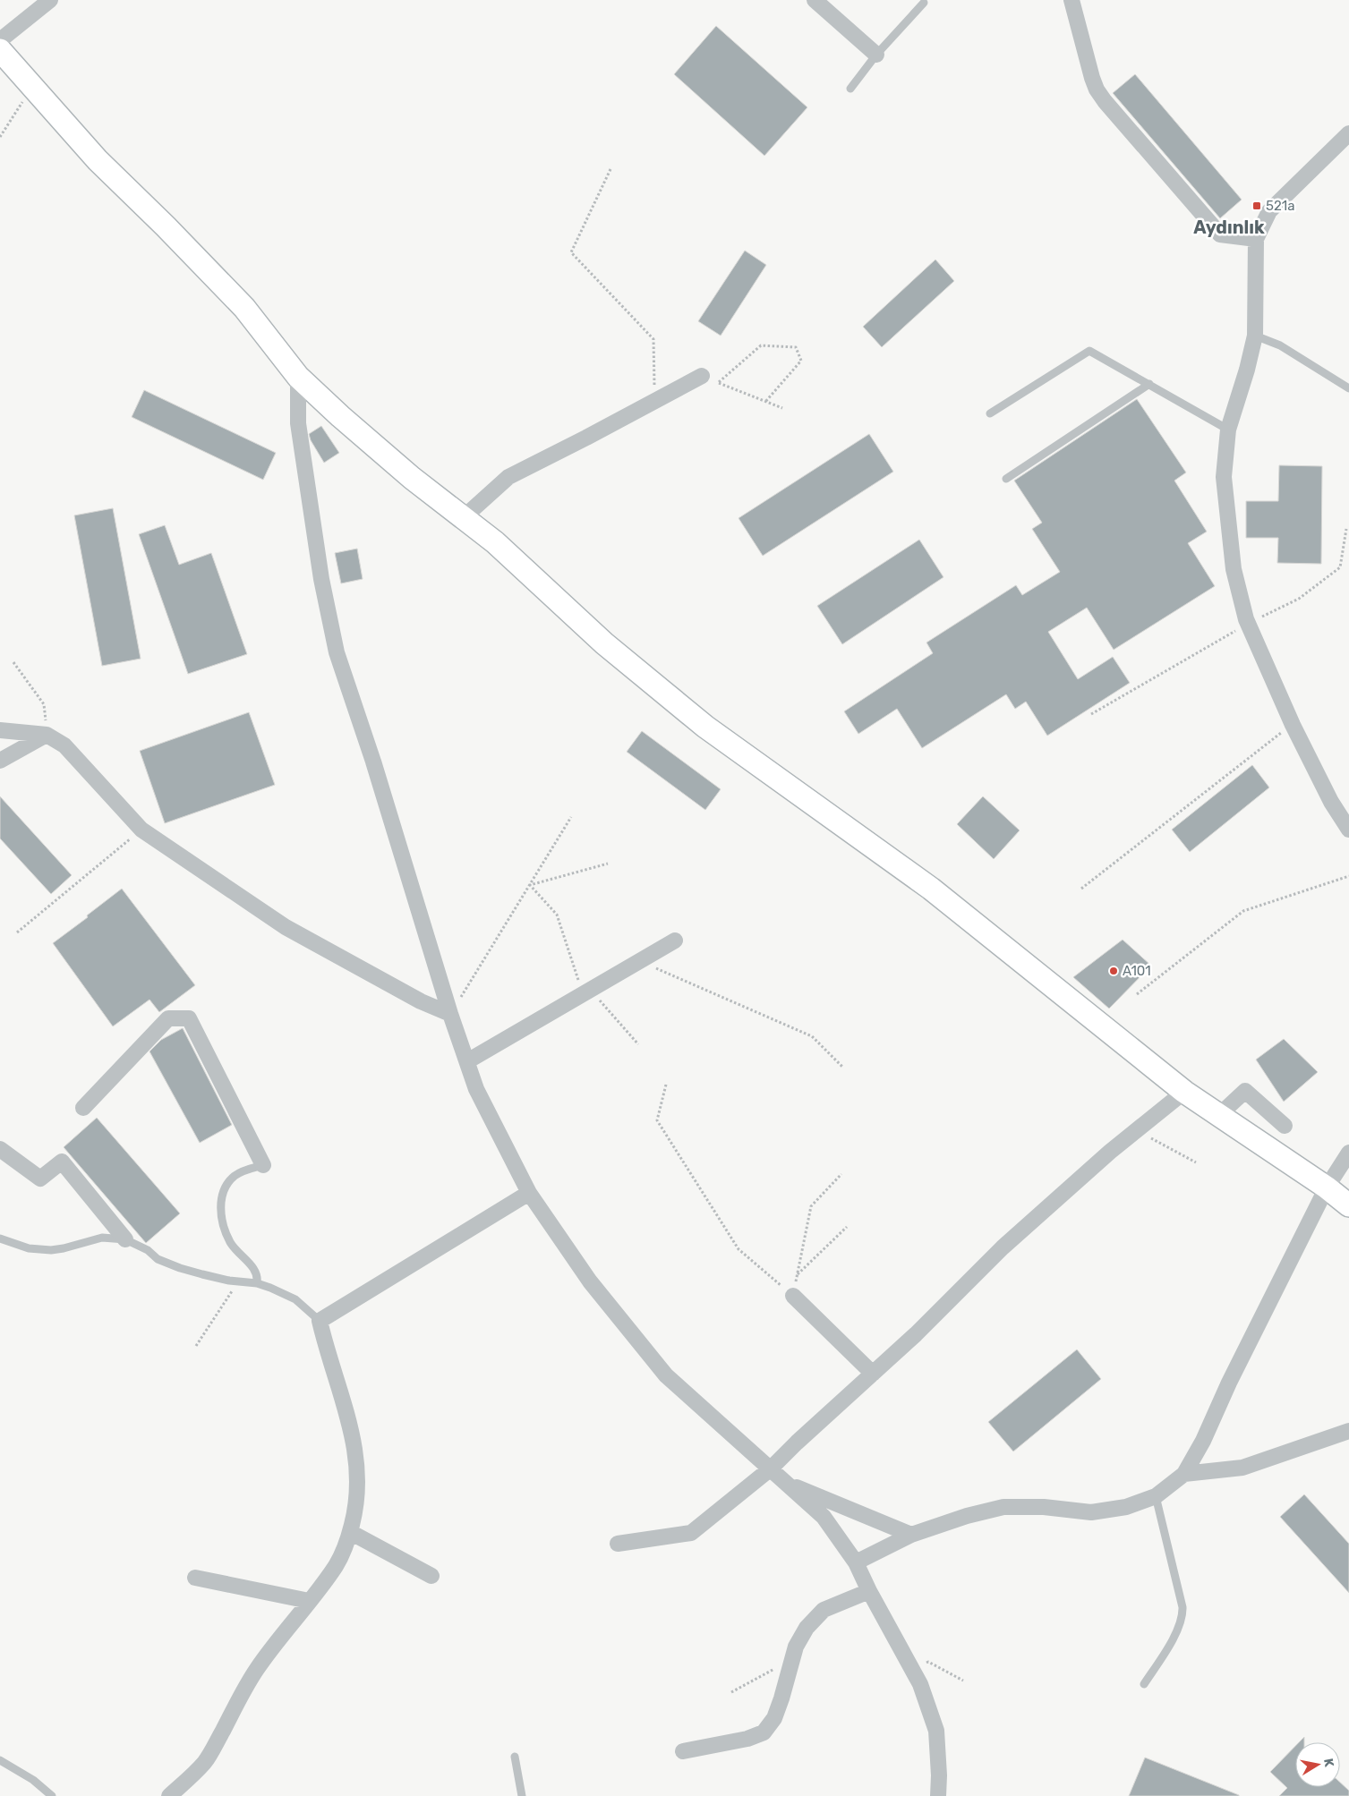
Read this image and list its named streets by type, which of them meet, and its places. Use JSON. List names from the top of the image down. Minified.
{"districts":["Aydınlık"],"places":{"transit":["521a"],"other":["A101"]},"north":"right"}
